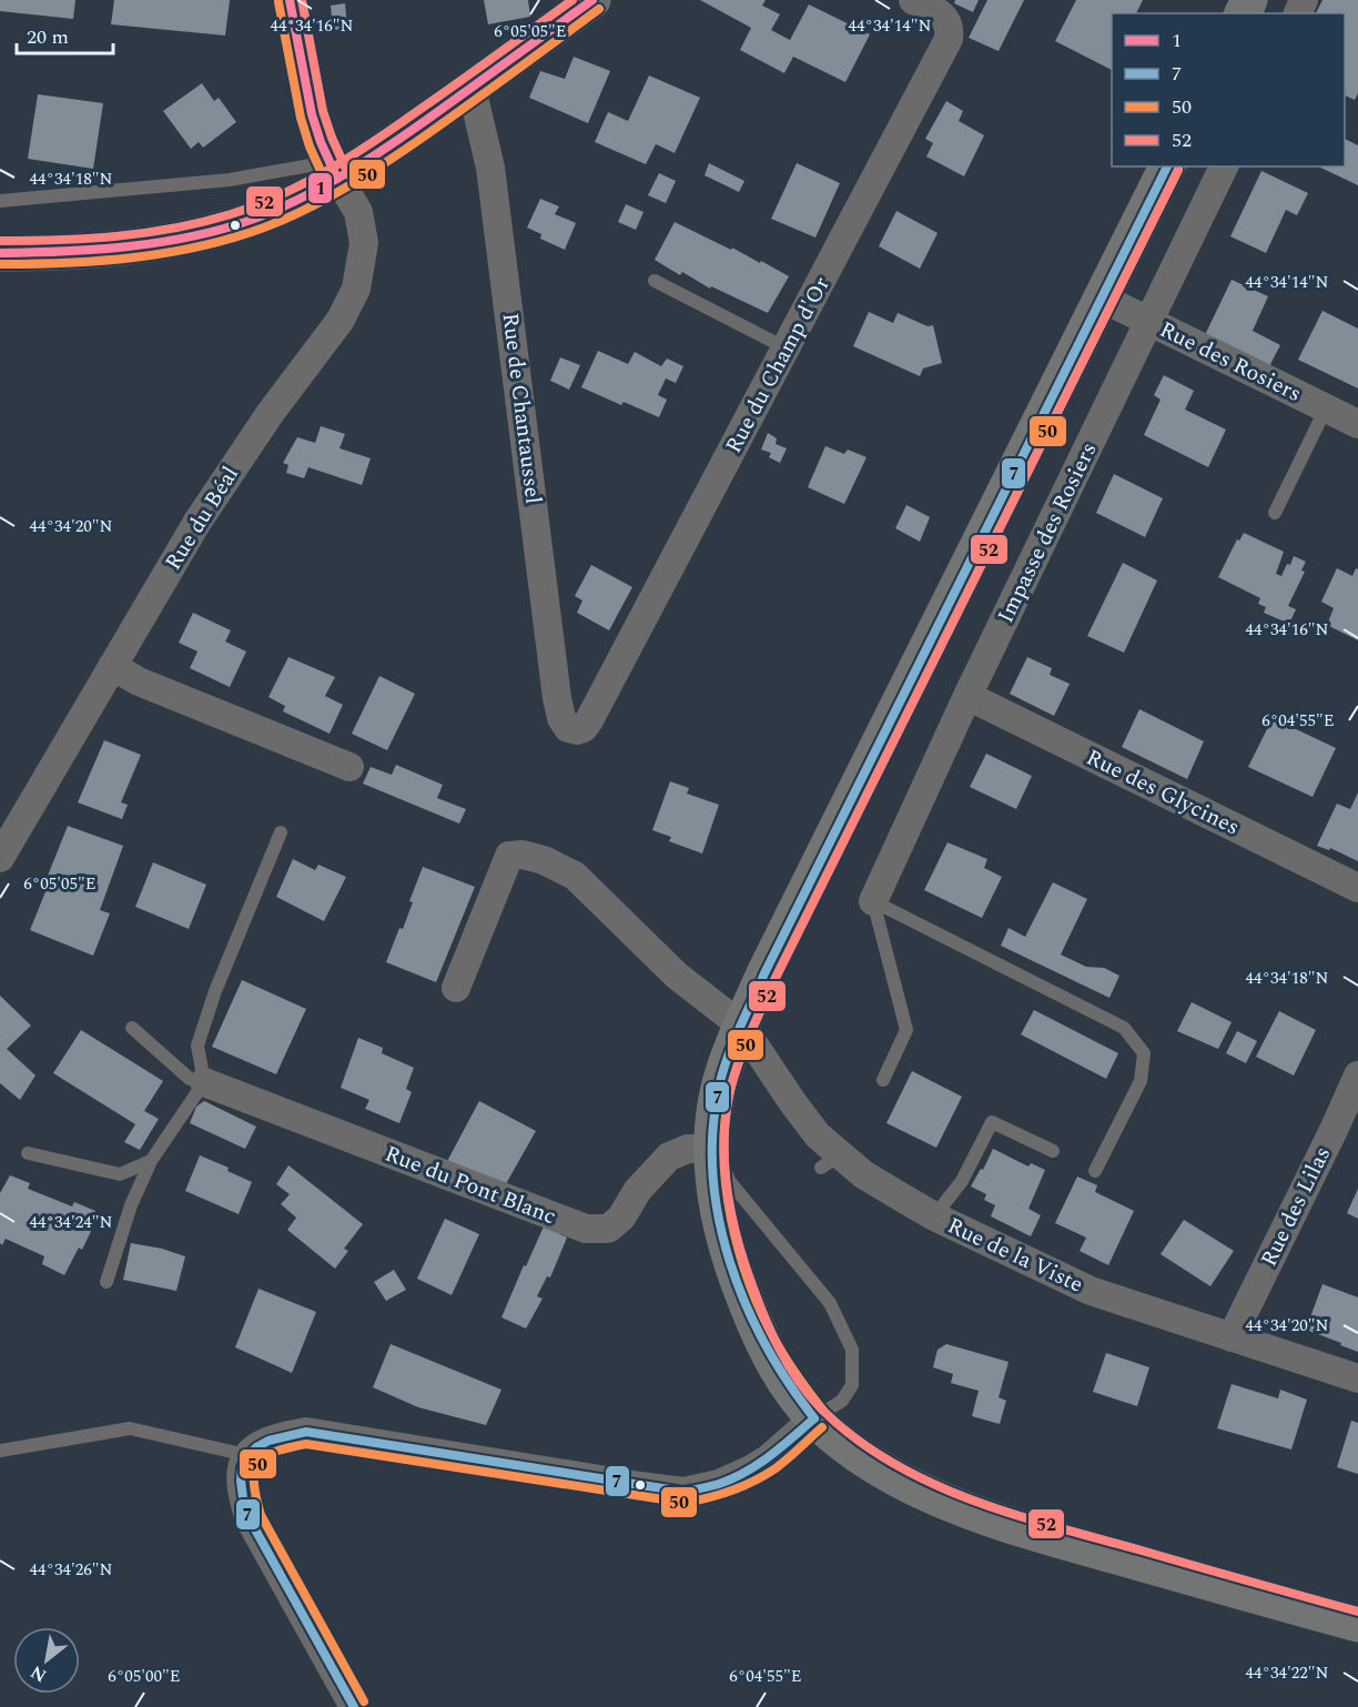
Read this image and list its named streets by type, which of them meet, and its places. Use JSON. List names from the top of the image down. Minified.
{"streets":{"street":["Rue des Rosiers","Rue du Champ d'Or","Rue de Chantaussel","Rue du Béal","Impasse des Rosiers","Rue des Glycines","Rue du Pont Blanc","Rue des Lilas","Rue de la Viste"]},"crossings":[["Rue des Rosiers","Impasse des Rosiers"],["Rue du Champ d'Or","Rue de Chantaussel"],["Impasse des Rosiers","Rue des Glycines"],["Rue des Lilas","Rue de la Viste"]],"lines":["transit line 1","transit line 52","transit line 50","transit line 7"],"legend":["1","7","50","52"],"scale_bar":"20 m","north":"bottom left","coordinates":["44°34'16\"N","44°34'14\"N","6°05'05\"E","44°34'18\"N","44°34'20\"N","6°04'55\"E","44°34'24\"N","44°34'26\"N","44°34'22\"N","6°05'00\"E"]}
